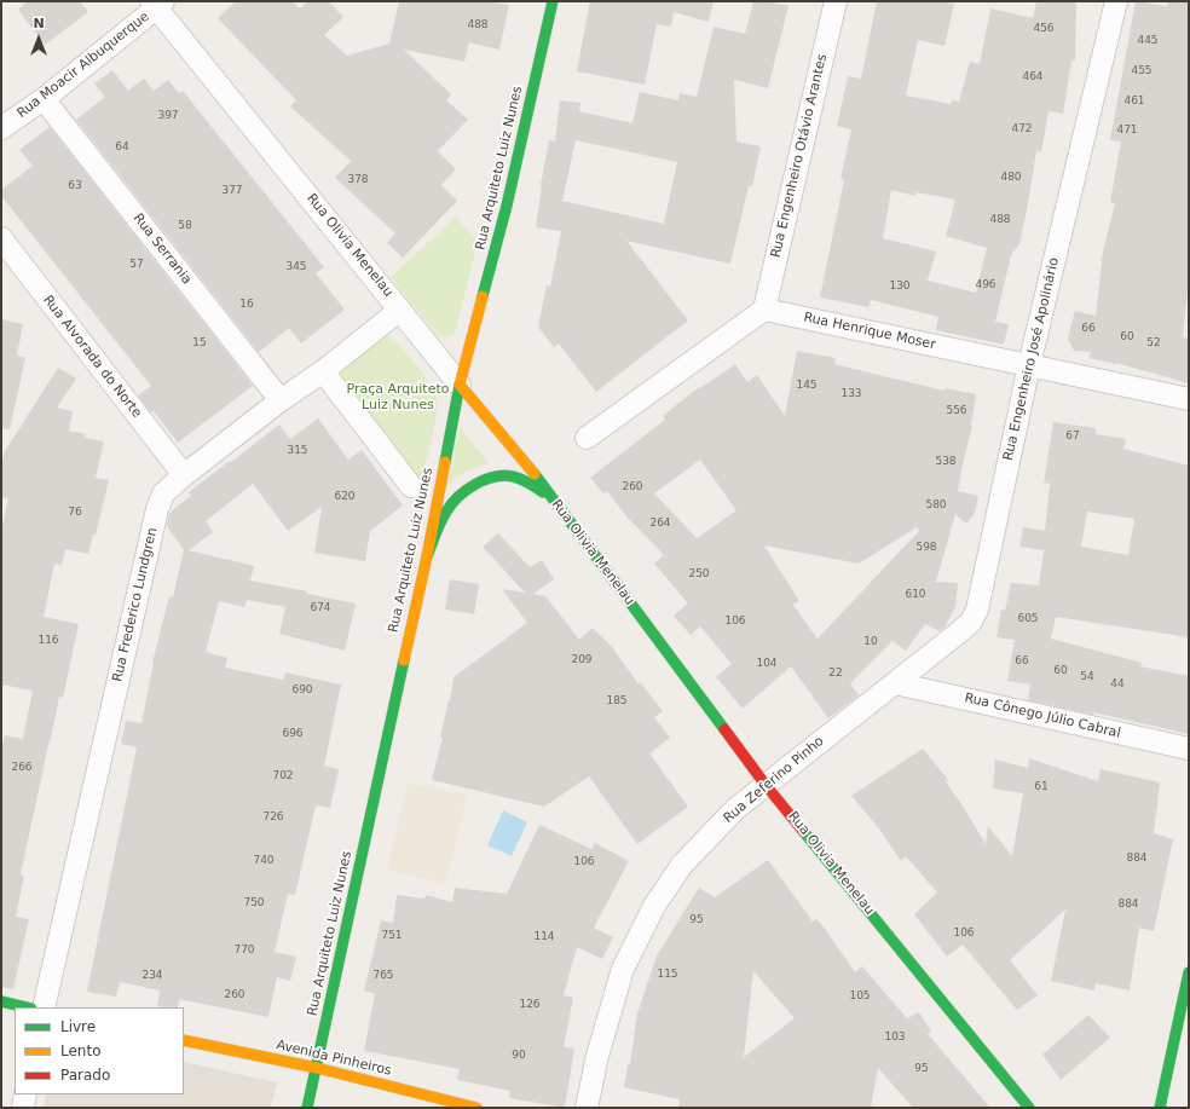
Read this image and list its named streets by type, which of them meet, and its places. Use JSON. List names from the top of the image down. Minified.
{"streets":{"main road":["Rua Arquiteto Luiz Nunes","Rua Olivia Menelau","Avenida Pinheiros"],"street":["Rua Moacir Albuquerque","Rua Engenheiro Otávio Arantes","Rua Serrania","Rua Henrique Moser","Rua Alvorada do Norte","Rua Engenheiro José Apolinário","Rua Frederico Lundgren","Rua Cônego Júlio Cabral","Rua Zeferino Pinho"]},"crossings":[["Rua Moacir Albuquerque","Rua Olivia Menelau"],["Rua Moacir Albuquerque","Rua Serrania"],["Rua Engenheiro Otávio Arantes","Rua Henrique Moser"],["Rua Arquiteto Luiz Nunes","Rua Olivia Menelau"],["Rua Arquiteto Luiz Nunes","Avenida Pinheiros"],["Rua Olivia Menelau","Rua Frederico Lundgren"],["Rua Olivia Menelau","Rua Zeferino Pinho"],["Rua Serrania","Rua Frederico Lundgren"],["Rua Henrique Moser","Rua Engenheiro José Apolinário"],["Rua Alvorada do Norte","Rua Frederico Lundgren"],["Rua Engenheiro José Apolinário","Rua Cônego Júlio Cabral"],["Rua Engenheiro José Apolinário","Rua Zeferino Pinho"],["Rua Cônego Júlio Cabral","Rua Zeferino Pinho"]],"parks":["Praça Arquiteto Luiz Nunes"],"house_numbers":["488","456","445","455","464","461","397","472","471","64","480","378","63","377","488","58","57","345","496","130","16","66","60","15","52","145","133","556","67","315","538","260","620","580","76","264","598","250","610","674","605","106","116","10","209","66","104","60","22","54","44","690","185","696","266","702","61","726","884","740","106","750","884","95","106","751","114","770","115","234","765","260","105","126","103","90","95"],"legend":["Livre","Lento","Parado"],"north":"top"}
